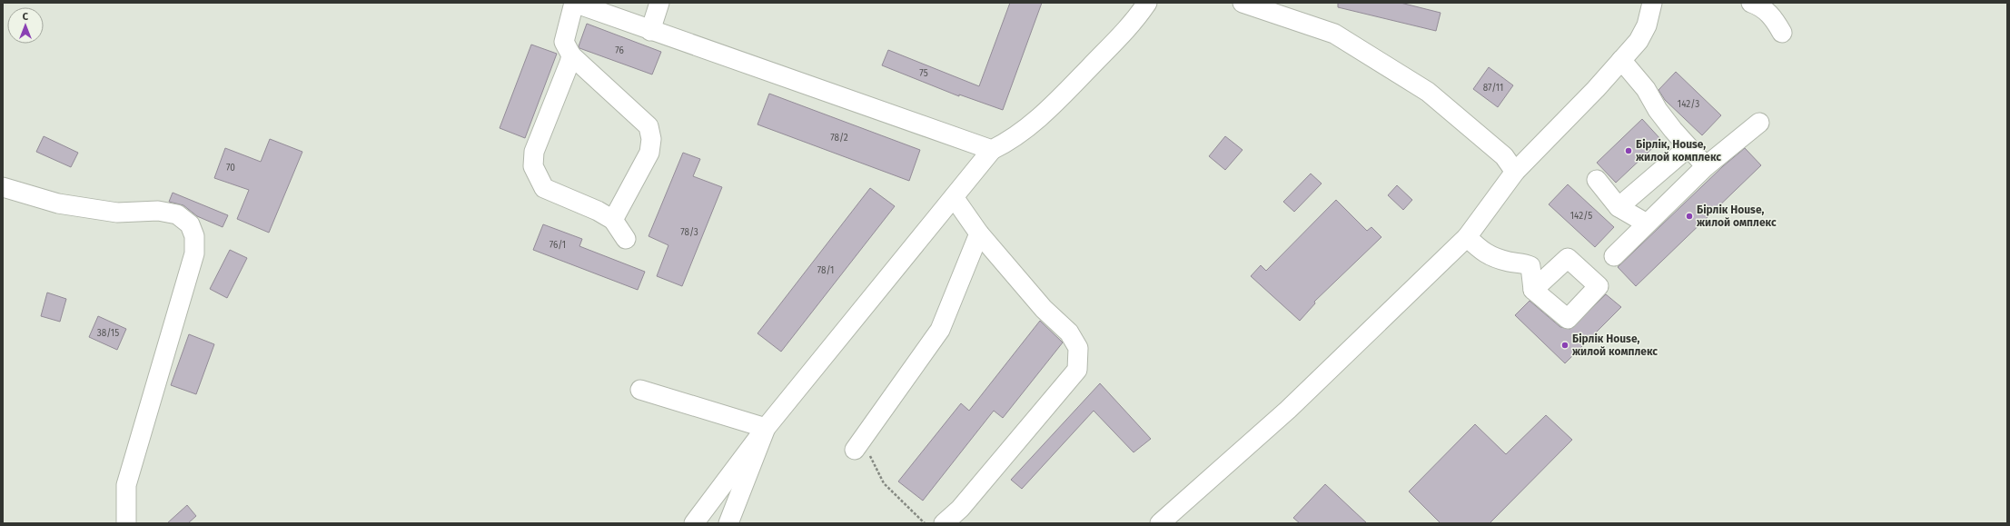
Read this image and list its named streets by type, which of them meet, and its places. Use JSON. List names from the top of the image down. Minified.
{"places":["Бірлік, House, жилой комплекс","Бірлік House, жилой омплекс","Бірлік House, жилой комплекс"],"house_numbers":["76","75","87/11","142/3","78/2","70","142/5","78/3","76/1","78/1","38/15"],"north":"top"}
